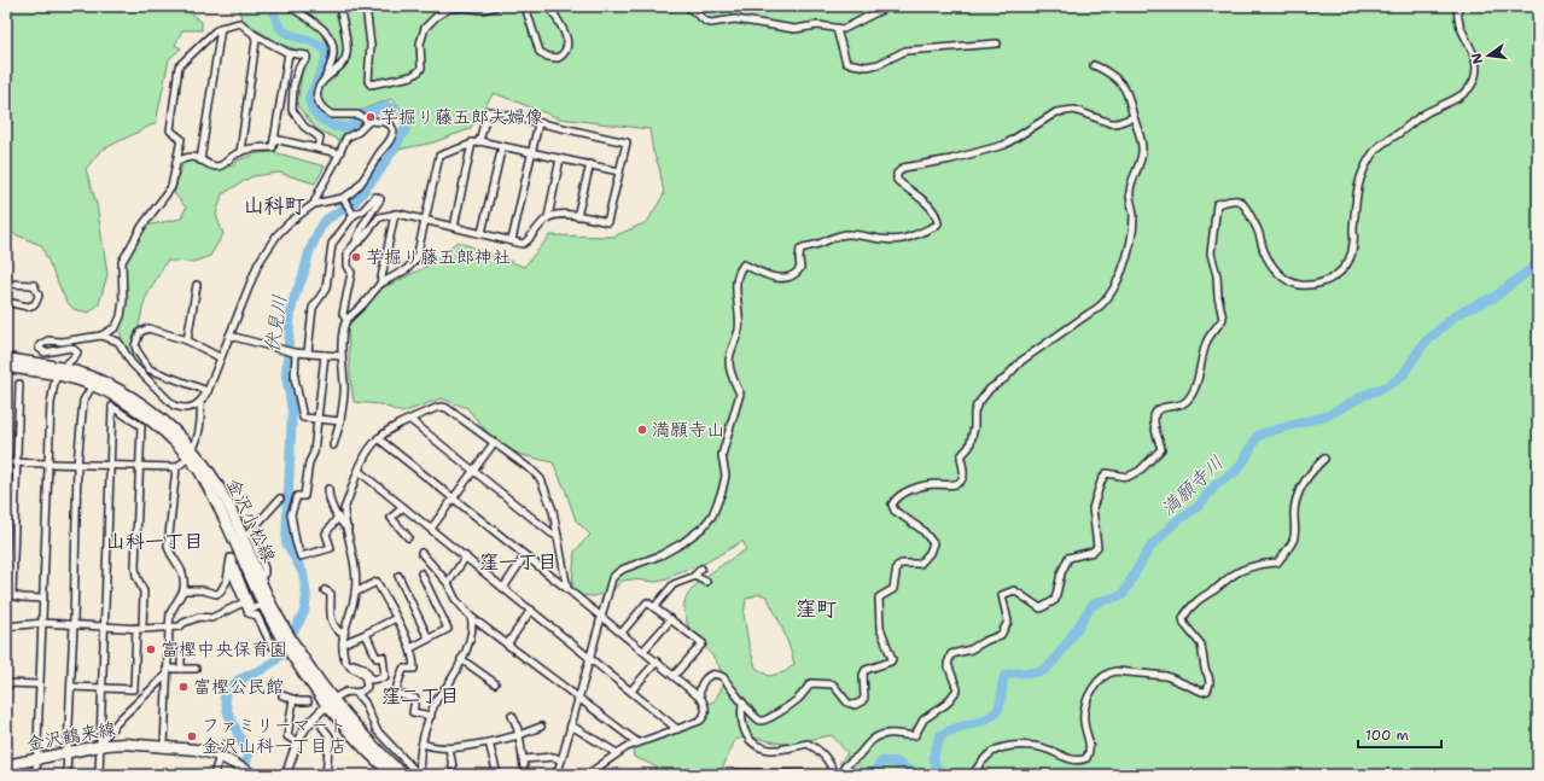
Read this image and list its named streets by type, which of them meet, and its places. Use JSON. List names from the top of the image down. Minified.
{"streets":{"main road":["金沢小松線","金沢鶴来線"]},"districts":["山科町","山科一丁目","窪一丁目","窪町","窪二丁目"],"water":["伏見川","満願寺川"],"places":["芋掘り藤五郎夫婦像","芋掘り藤五郎神社","満願寺山","富樫中央保育園","富樫公民館","ファミリーマート 金沢山科一丁目店"],"scale_bar":"100 m","north":"left"}
